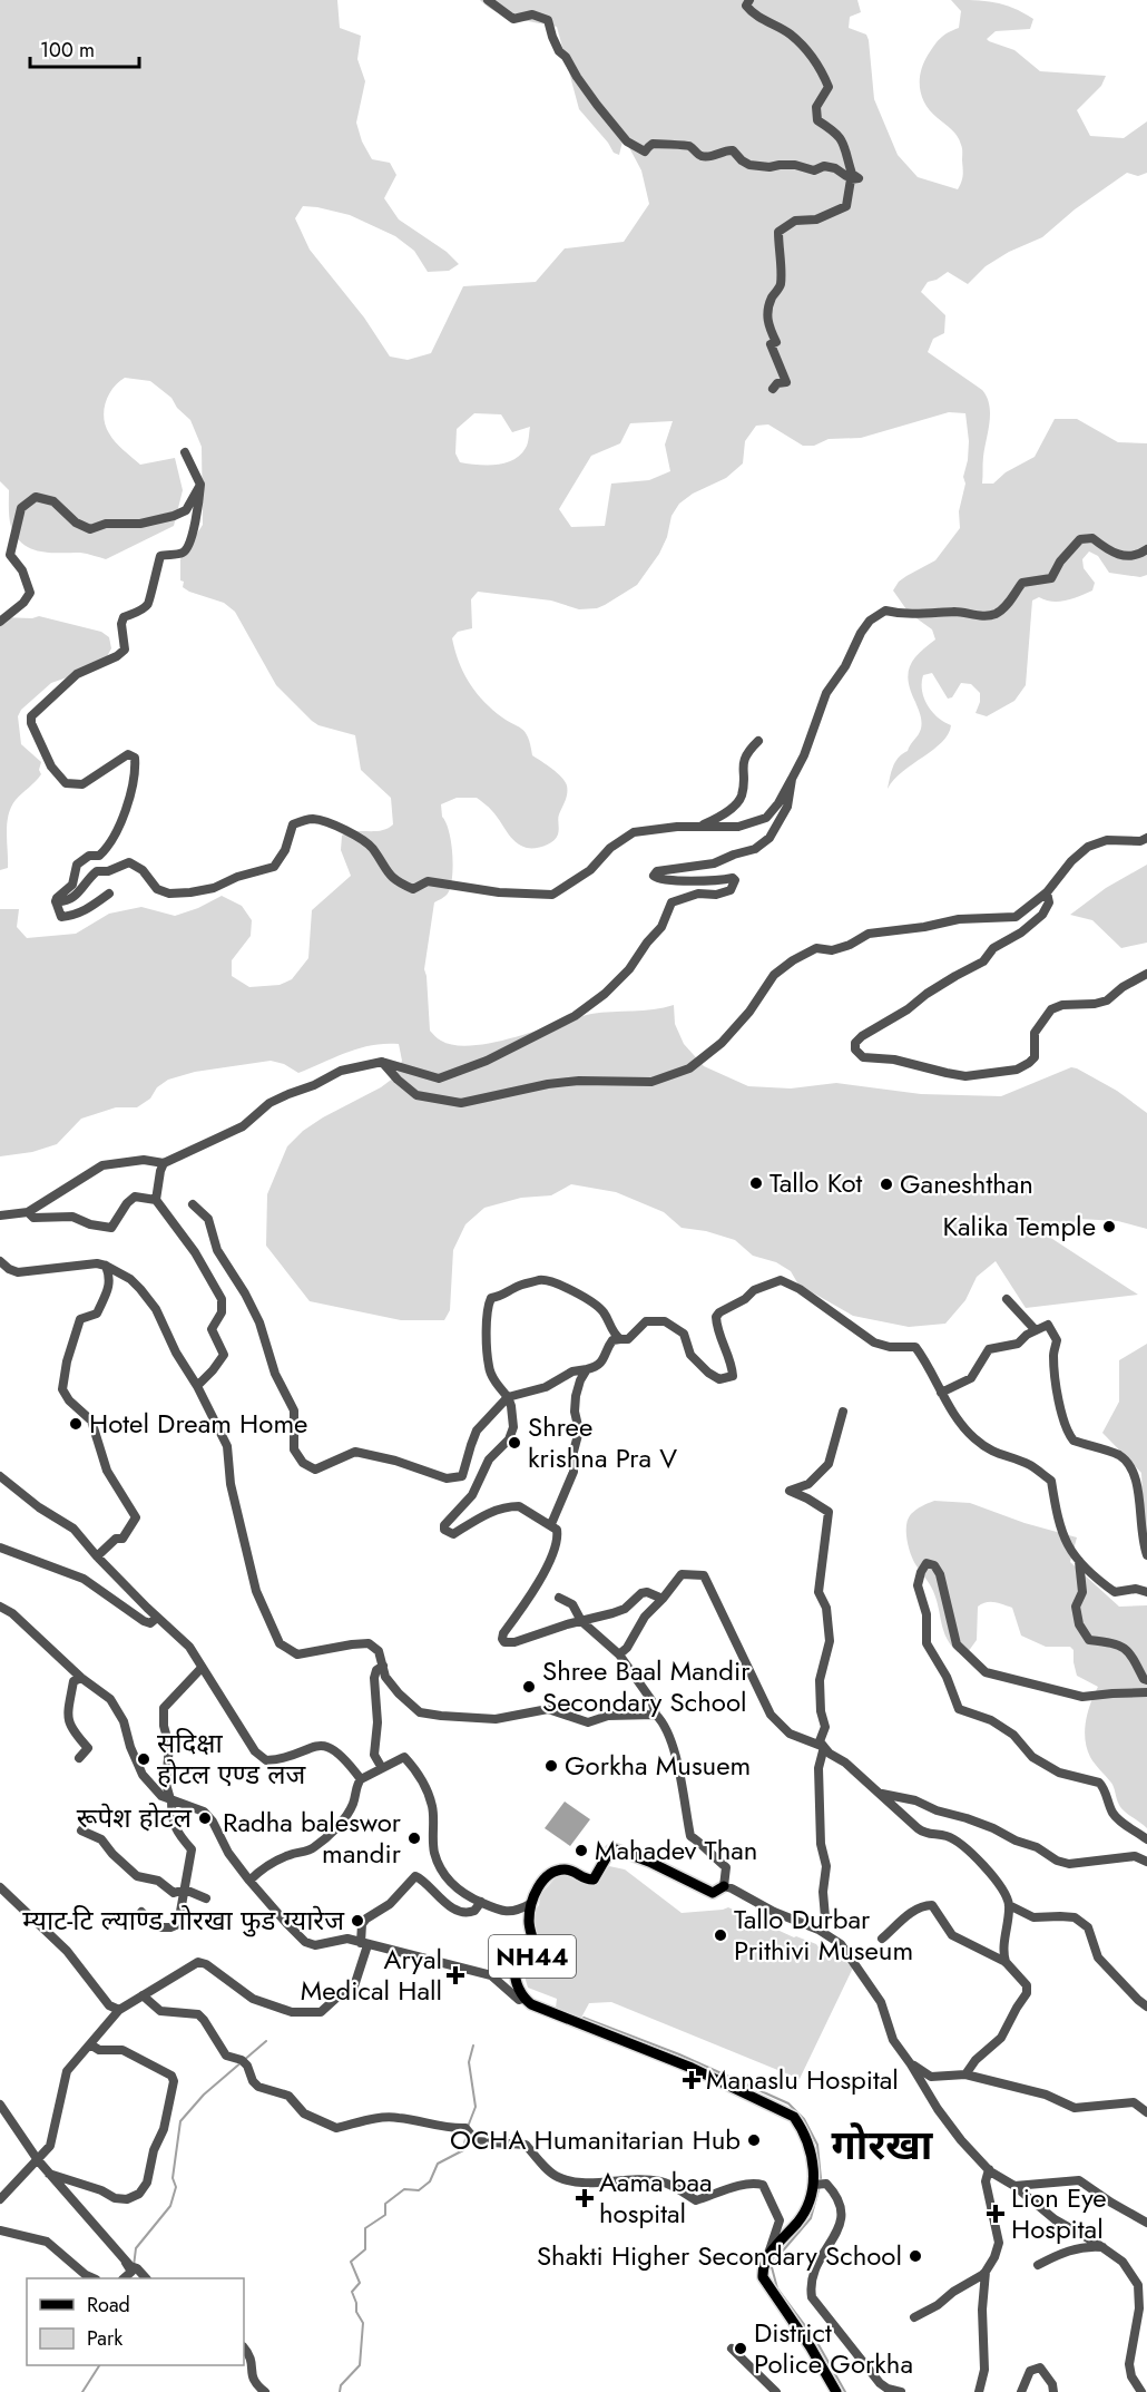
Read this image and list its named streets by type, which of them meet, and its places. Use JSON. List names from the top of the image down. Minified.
{"streets":{"main road":["NH44"]},"districts":["गोरखा"],"places":{"other":["Tallo Kot","Ganeshthan","Kalika Temple","Hotel Dream Home","Shree krishna Pra V","Shree Baal Mandir Secondary School","सदिक्षा होटल एण्ड लज","Gorkha Musuem","रूपेश होटल","Radha baleswor mandir","Mahadev Than","म्याट-टि ल्याण्ड गोरखा फुड ग्यारेज","Tallo Durbar Prithivi Museum","OCHA Humanitarian Hub","Shakti Higher Secondary School","District Police Gorkha"],"health":["Aryal Medical Hall","Manaslu Hospital","Aama baa hospital","Lion Eye Hospital"]},"legend":["Road","Park"],"scale_bar":"100 m"}
